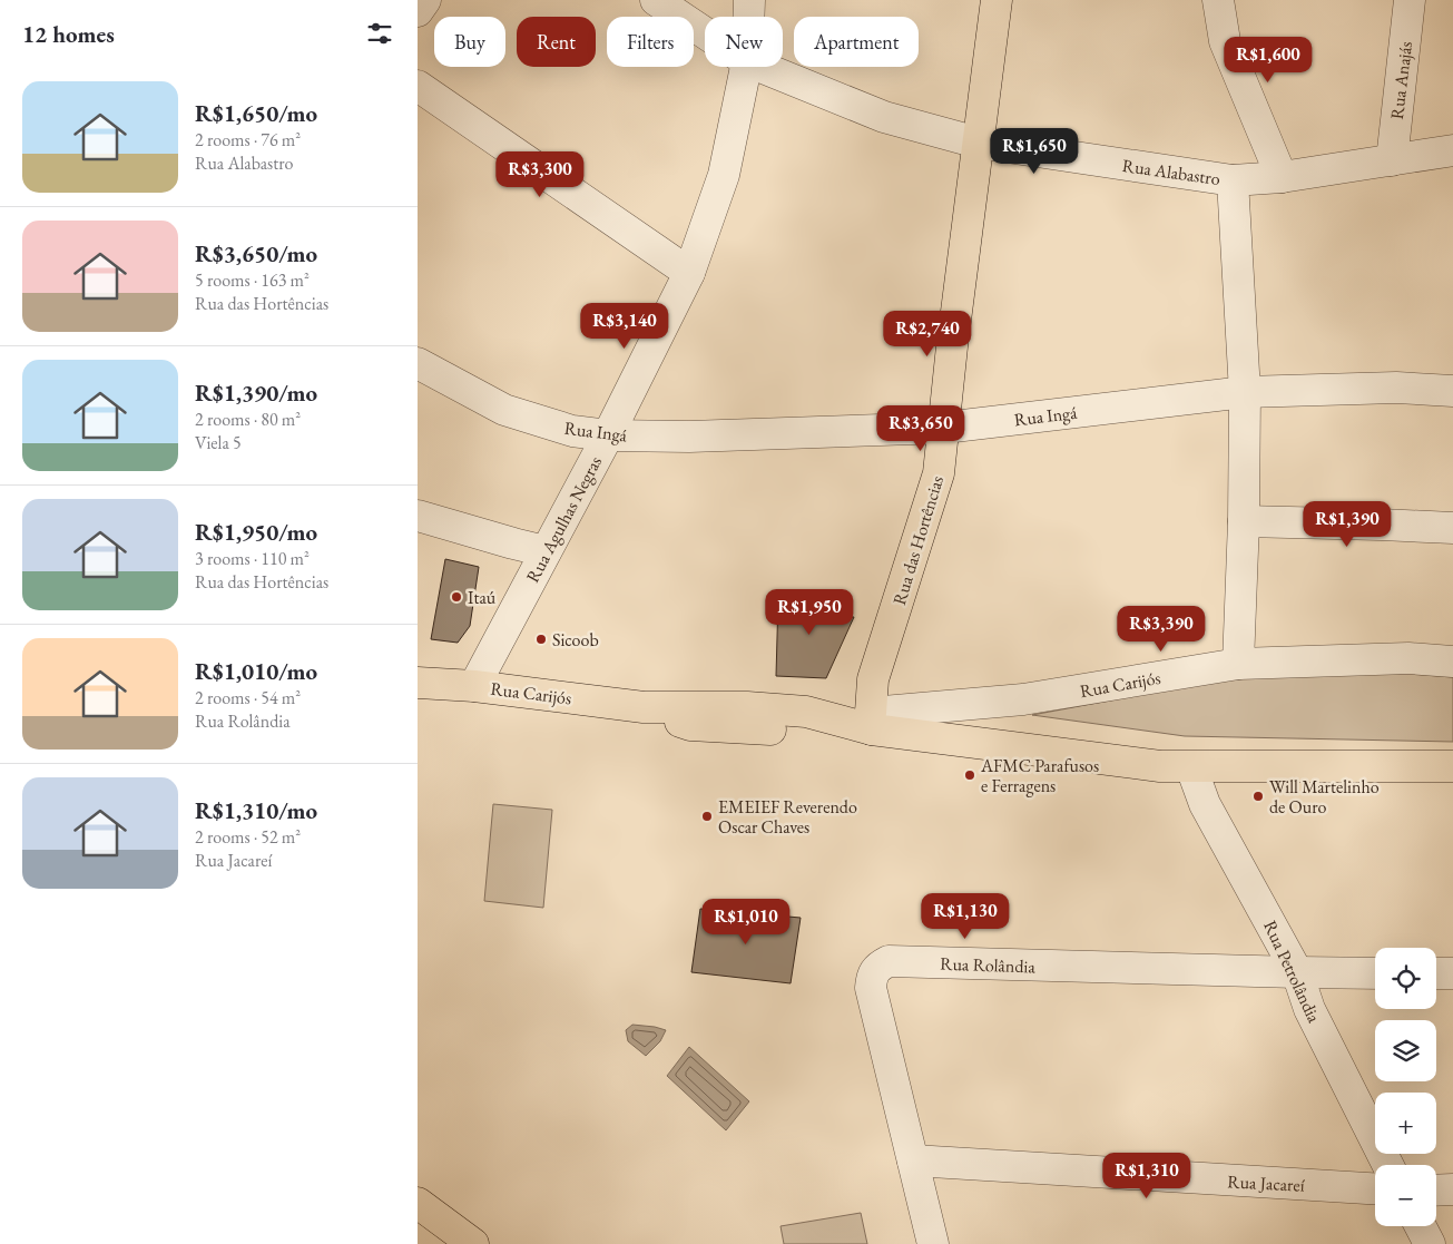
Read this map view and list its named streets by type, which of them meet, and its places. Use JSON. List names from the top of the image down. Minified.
{"streets":{"main road":["Rua das Hortências","Rua Carijós"],"street":["Rua Anajás","Rua Alabastro","Rua Ingá","Rua Agulhas Negras","Rua Rolândia","Rua Petrolândia","Rua Jacareí"]},"crossings":[["Rua Anajás","Rua Alabastro"],["Rua Alabastro","Rua das Hortências"],["Rua Ingá","Rua Agulhas Negras"],["Rua Ingá","Rua das Hortências"],["Rua Agulhas Negras","Rua Carijós"],["Rua das Hortências","Rua Carijós"],["Rua Carijós","Rua Petrolândia"],["Rua Rolândia","Rua Petrolândia"],["Rua Rolândia","Rua Jacareí"]],"places":["Itaú","Sicoob","AFMC Parafusos e Ferragens","Will Martelinho de Ouro","EMEIEF Reverendo Oscar Chaves"],"page":{"heading":"12 homes","chip":["Buy","Rent","Filters","New","Apartment"],"price":["R$1,600","R$1,650","R$3,300","R$3,140","R$2,740","R$3,650","R$1,390","R$1,950","R$3,390","R$1,130","R$1,010","R$1,310"],"list":[{"name":"R$1,650/mo","note":"2 rooms · 76 m² · Rua Alabastro"},{"name":"R$3,650/mo","note":"5 rooms · 163 m² · Rua das Hortências"},{"name":"R$1,390/mo","note":"2 rooms · 80 m² · Viela 5"},{"name":"R$1,950/mo","note":"3 rooms · 110 m² · Rua das Hortências"},{"name":"R$1,010/mo","note":"2 rooms · 54 m² · Rua Rolândia"},{"name":"R$1,310/mo","note":"2 rooms · 52 m² · Rua Jacareí"}],"map_buttons":["+","−"]}}
